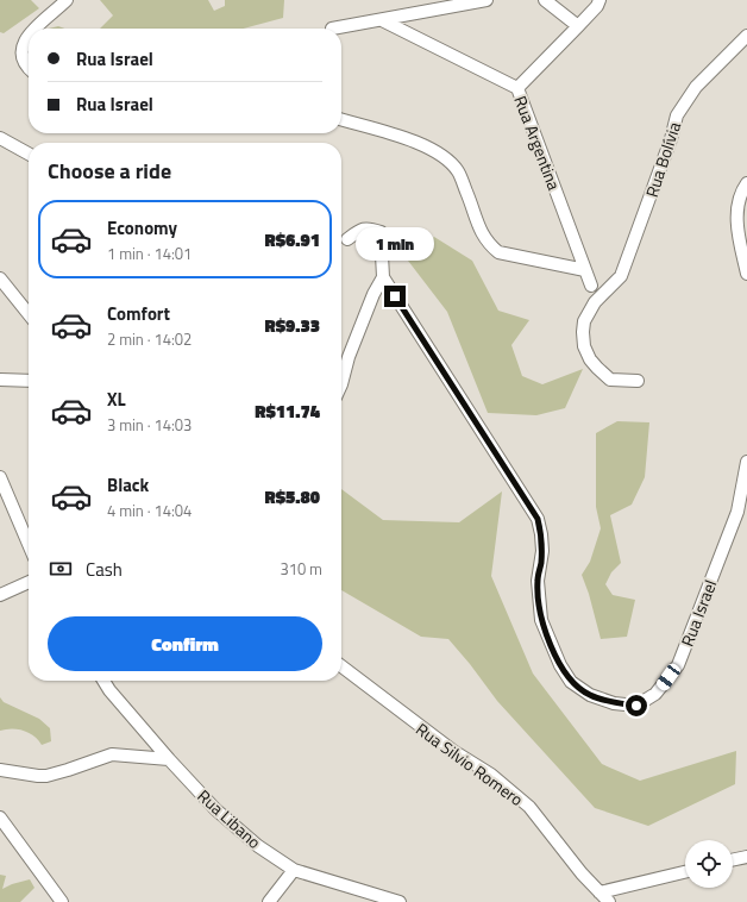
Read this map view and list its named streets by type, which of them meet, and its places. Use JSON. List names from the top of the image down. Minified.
{"streets":{"street":["Rua Argentina","Rua Bolívia","Rua Israel","Rua Silvio Romero","Rua Libano"]},"page":{"banner":["Rua Israel","Rua Israel"],"heading":"Choose a ride","list":[{"name":"Economy","note":"1 min · 14:01","value":"R$6.91"},{"name":"Comfort","note":"2 min · 14:02","value":"R$9.33"},{"name":"XL","note":"3 min · 14:03","value":"R$11.74"},{"name":"Black","note":"4 min · 14:04","value":"R$5.80"}],"bubble":"1 min","pay":["Cash","310 m"],"buttons":"Confirm"}}
